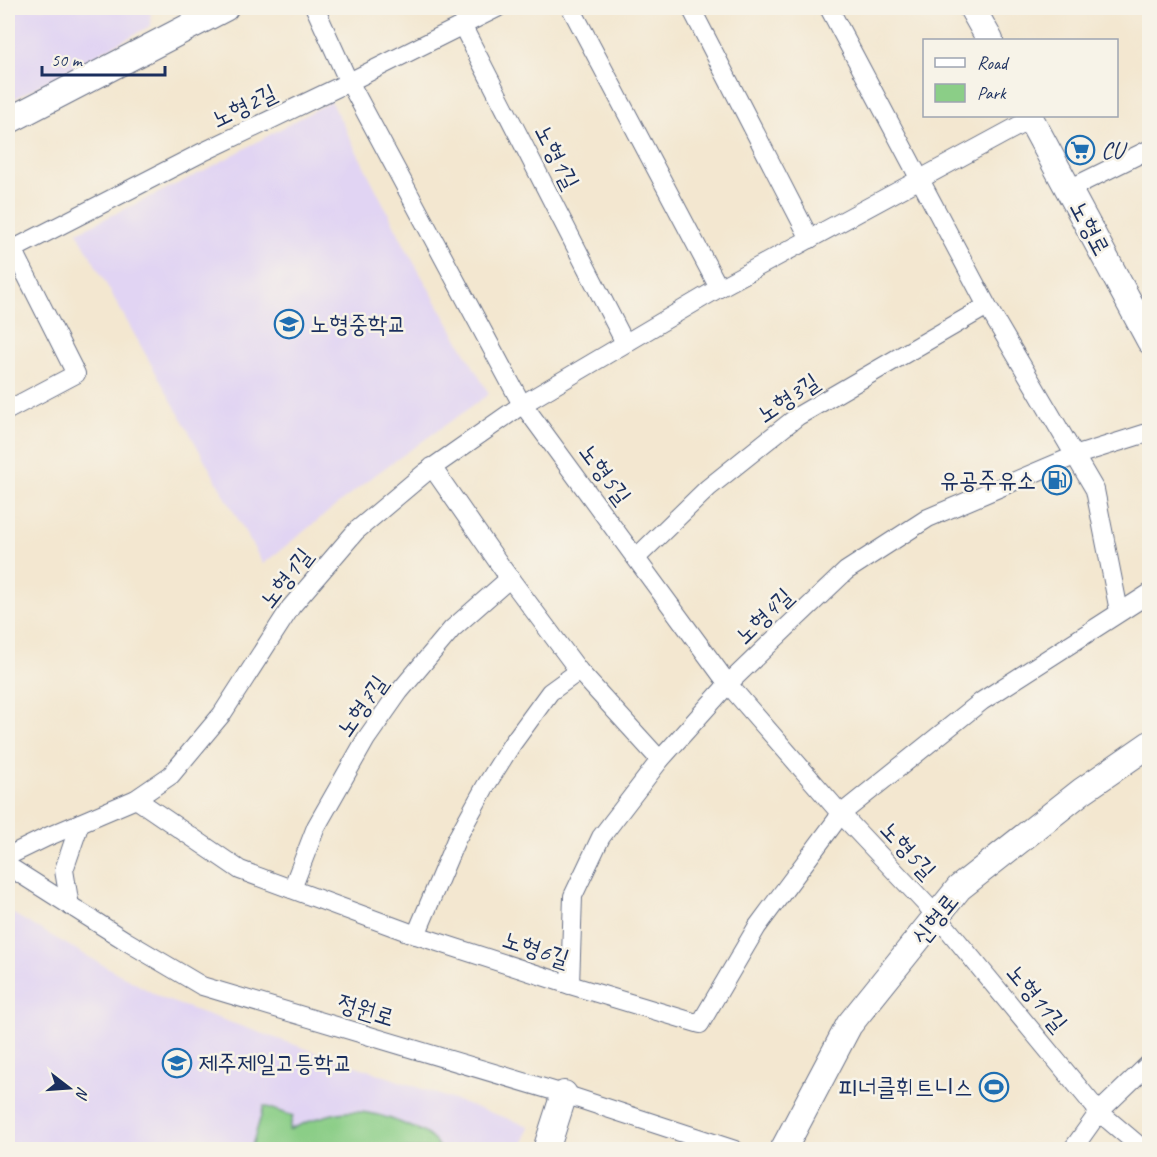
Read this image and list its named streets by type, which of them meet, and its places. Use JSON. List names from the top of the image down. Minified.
{"streets":{"main road":["노형로","신형로"],"street":["노형2길","노형1길","노형3길","노형5길","노형4길","노형7길","노형6길","노형11길","정원로"]},"crossings":[["노형2길","노형1길"],["노형2길","노형5길"],["노형1길","노형로"],["노형1길","노형5길"],["노형1길","노형6길"],["노형3길","노형5길"],["노형5길","노형4길"],["노형5길","신형로"],["노형5길","노형6길"],["노형5길","노형11길"],["노형4길","노형6길"],["노형7길","노형6길"],["신형로","노형11길"]],"places":{"supermarket":["CU"],"school or university":["노형중학교","제주제일고등학교"],"fuel station":["유공주유소"],"sports":["피너클휘트니스"]},"legend":["Road","Park"],"scale_bar":"50 m","north":"right"}
